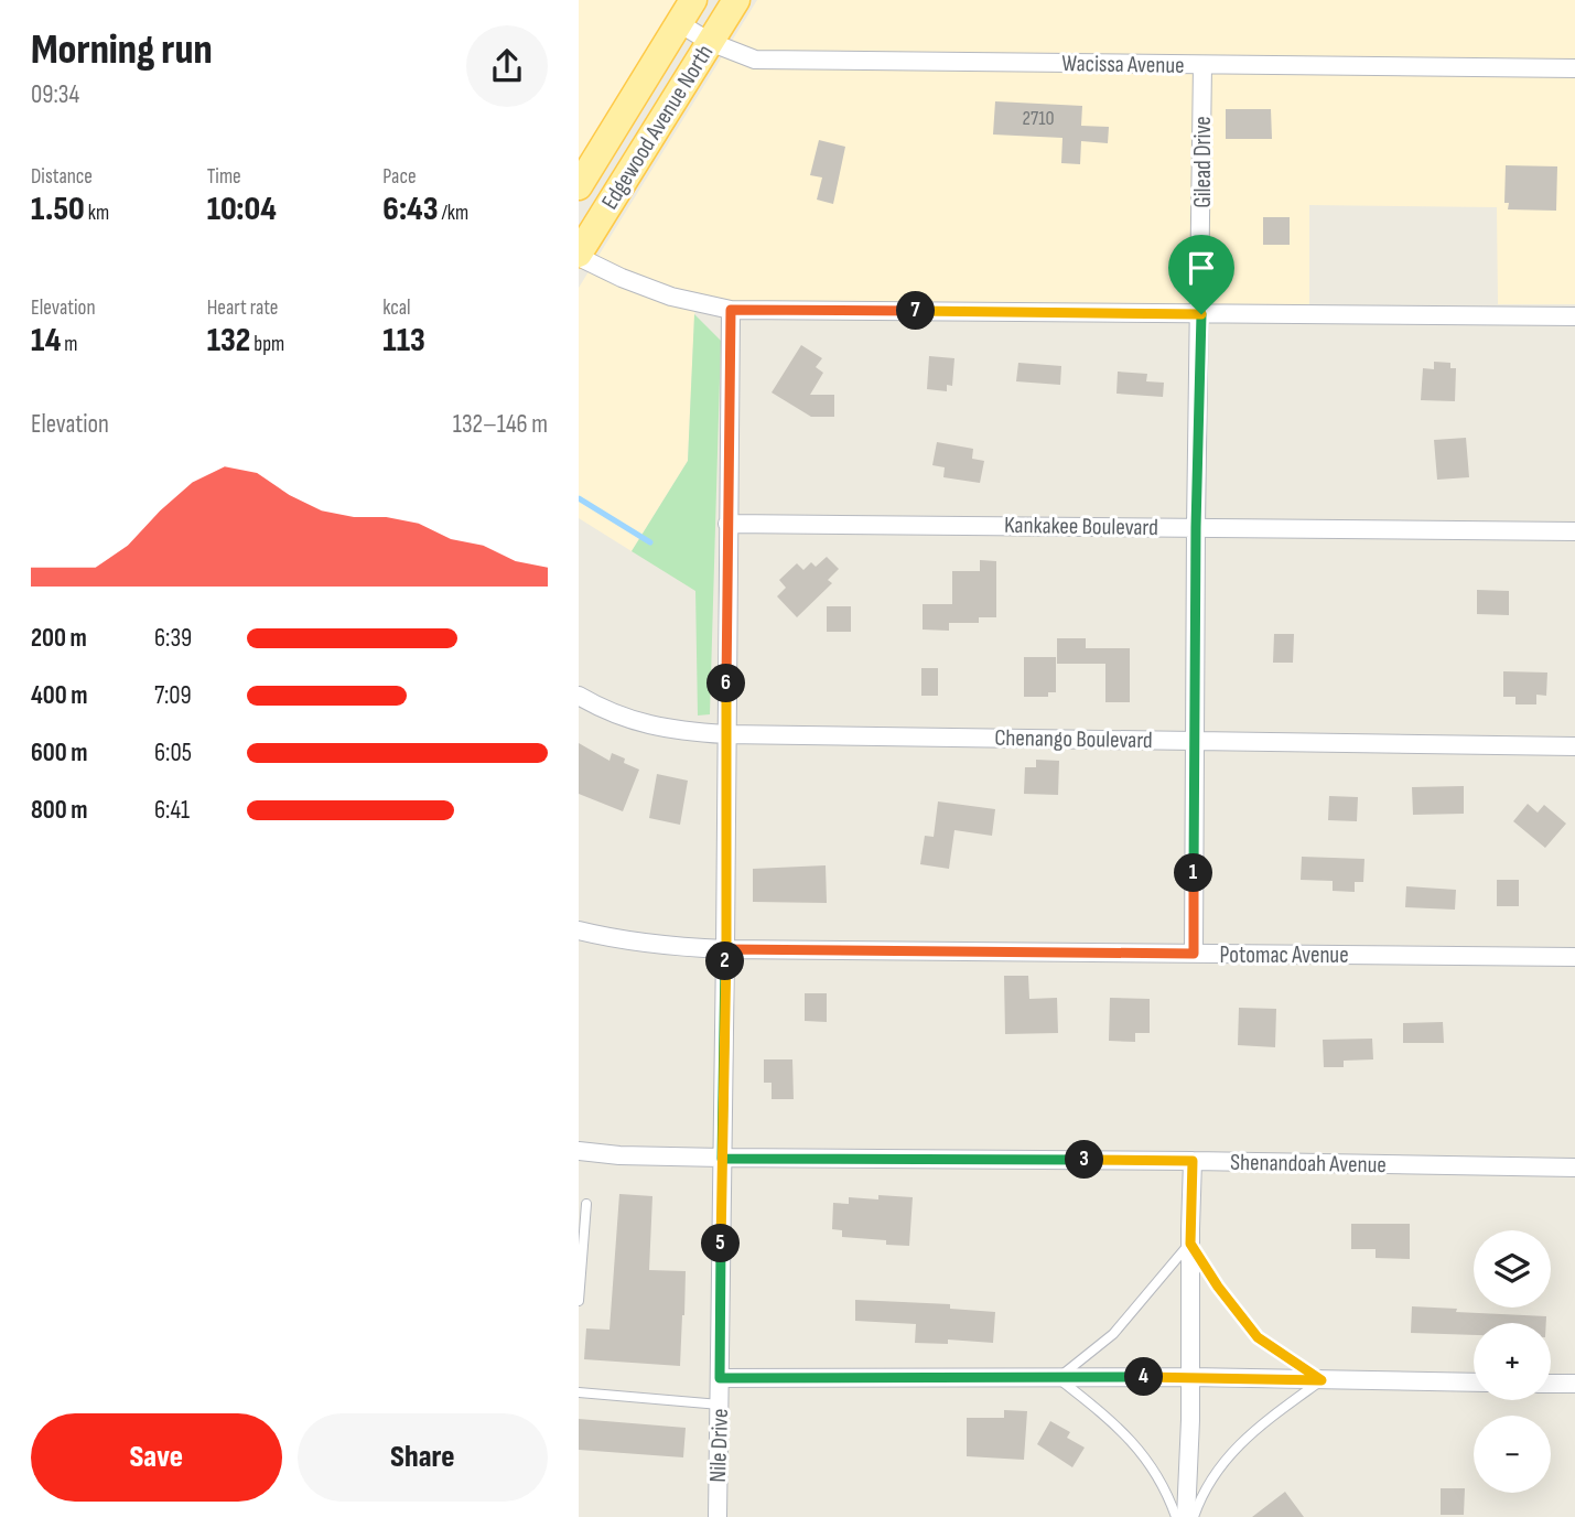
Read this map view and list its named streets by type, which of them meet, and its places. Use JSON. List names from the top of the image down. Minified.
{"streets":{"main road":["Edgewood Avenue North"],"street":["Wacissa Avenue","Gilead Drive","Kankakee Boulevard","Chenango Boulevard","Potomac Avenue","Shenandoah Avenue","Nile Drive"]},"crossings":[["Wacissa Avenue","Edgewood Avenue North"],["Wacissa Avenue","Gilead Drive"],["Gilead Drive","Kankakee Boulevard"],["Gilead Drive","Chenango Boulevard"],["Gilead Drive","Potomac Avenue"],["Kankakee Boulevard","Nile Drive"],["Chenango Boulevard","Nile Drive"],["Potomac Avenue","Nile Drive"],["Shenandoah Avenue","Nile Drive"]],"house_numbers":["2710"],"page":{"heading":["Morning run","09:34"],"stats":[["Distance","1.50 km"],["Time","10:04"],["Pace","6:43 /km"],["Elevation","14 m"],["Heart rate","132 bpm"],["kcal","113"]],"pins":["7","6","1","2","3","5","4"],"chart":["Elevation","132–146 m"],"list":[{"name":"200 m","note":"6:39"},{"name":"400 m","note":"7:09"},{"name":"600 m","note":"6:05"},{"name":"800 m","note":"6:41"}],"map_buttons":["+","−"],"buttons":["Save","Share"]}}
